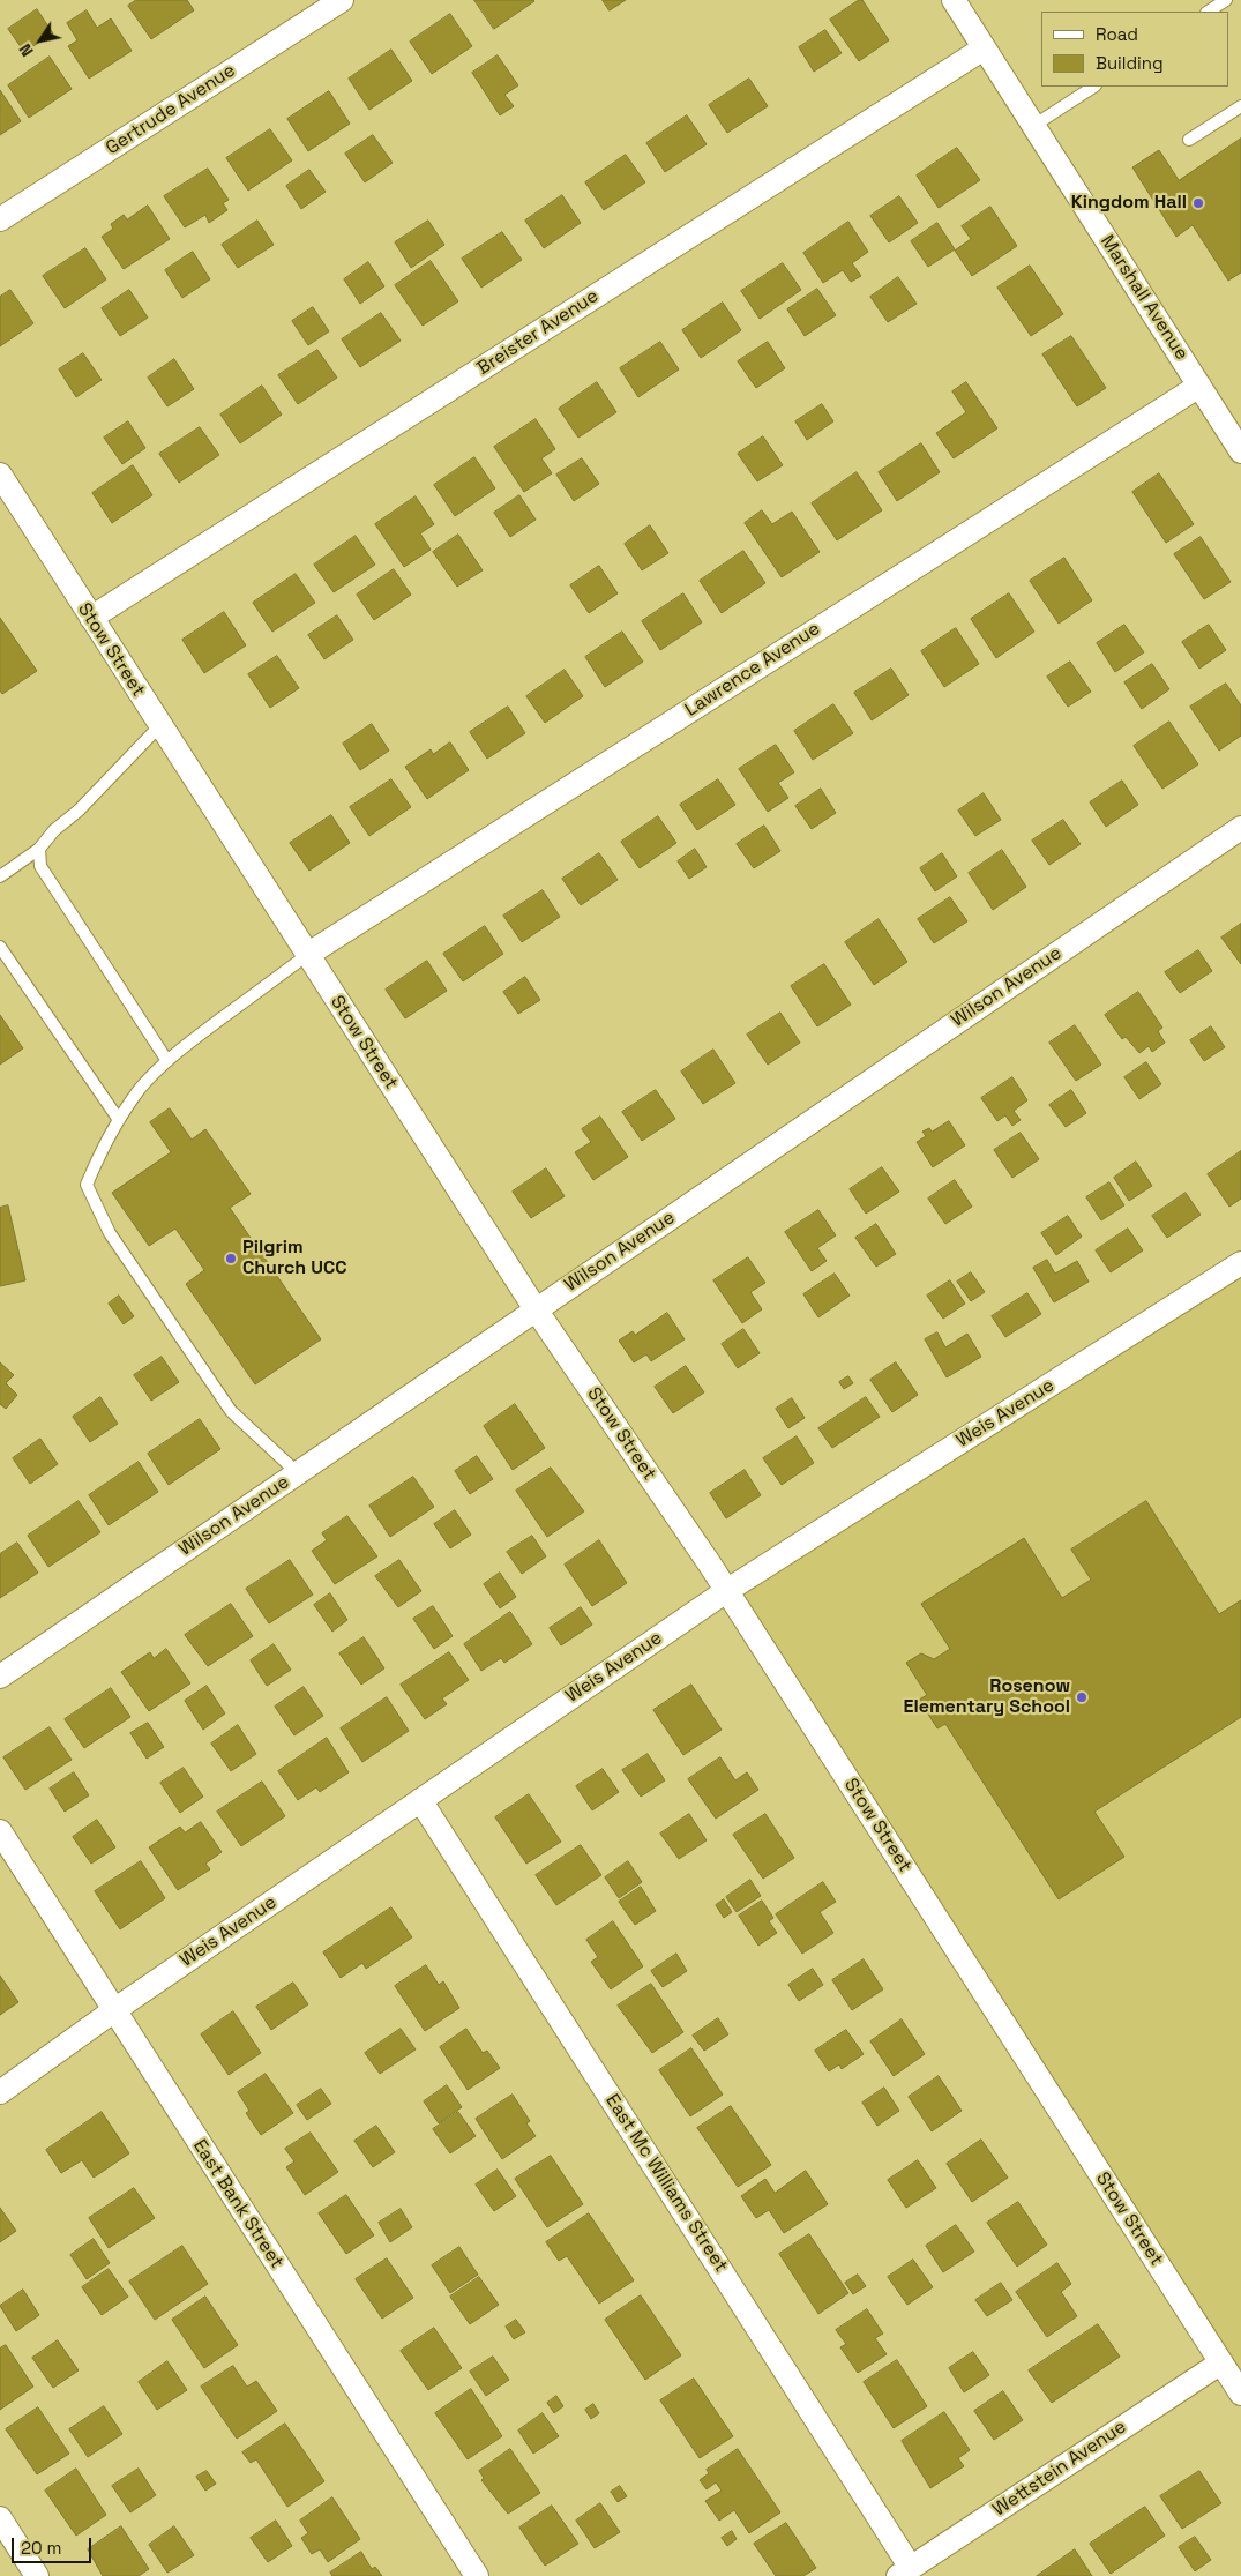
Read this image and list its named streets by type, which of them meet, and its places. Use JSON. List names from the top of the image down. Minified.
{"streets":{"street":["Gertrude Avenue","Marshall Avenue","Breister Avenue","Stow Street","Lawrence Avenue","Wilson Avenue","Weis Avenue","East Mc Williams Street","East Bank Street","Wettstein Avenue"]},"crossings":[["Marshall Avenue","Breister Avenue"],["Marshall Avenue","Lawrence Avenue"],["Breister Avenue","Stow Street"],["Stow Street","Lawrence Avenue"],["Stow Street","Wilson Avenue"],["Stow Street","Weis Avenue"],["Stow Street","Wettstein Avenue"],["Weis Avenue","East Mc Williams Street"],["Weis Avenue","East Bank Street"],["East Mc Williams Street","Wettstein Avenue"]],"places":["Kingdom Hall","Pilgrim Church UCC","Rosenow Elementary School"],"legend":["Road","Building"],"scale_bar":"20 m","north":"bottom left"}
